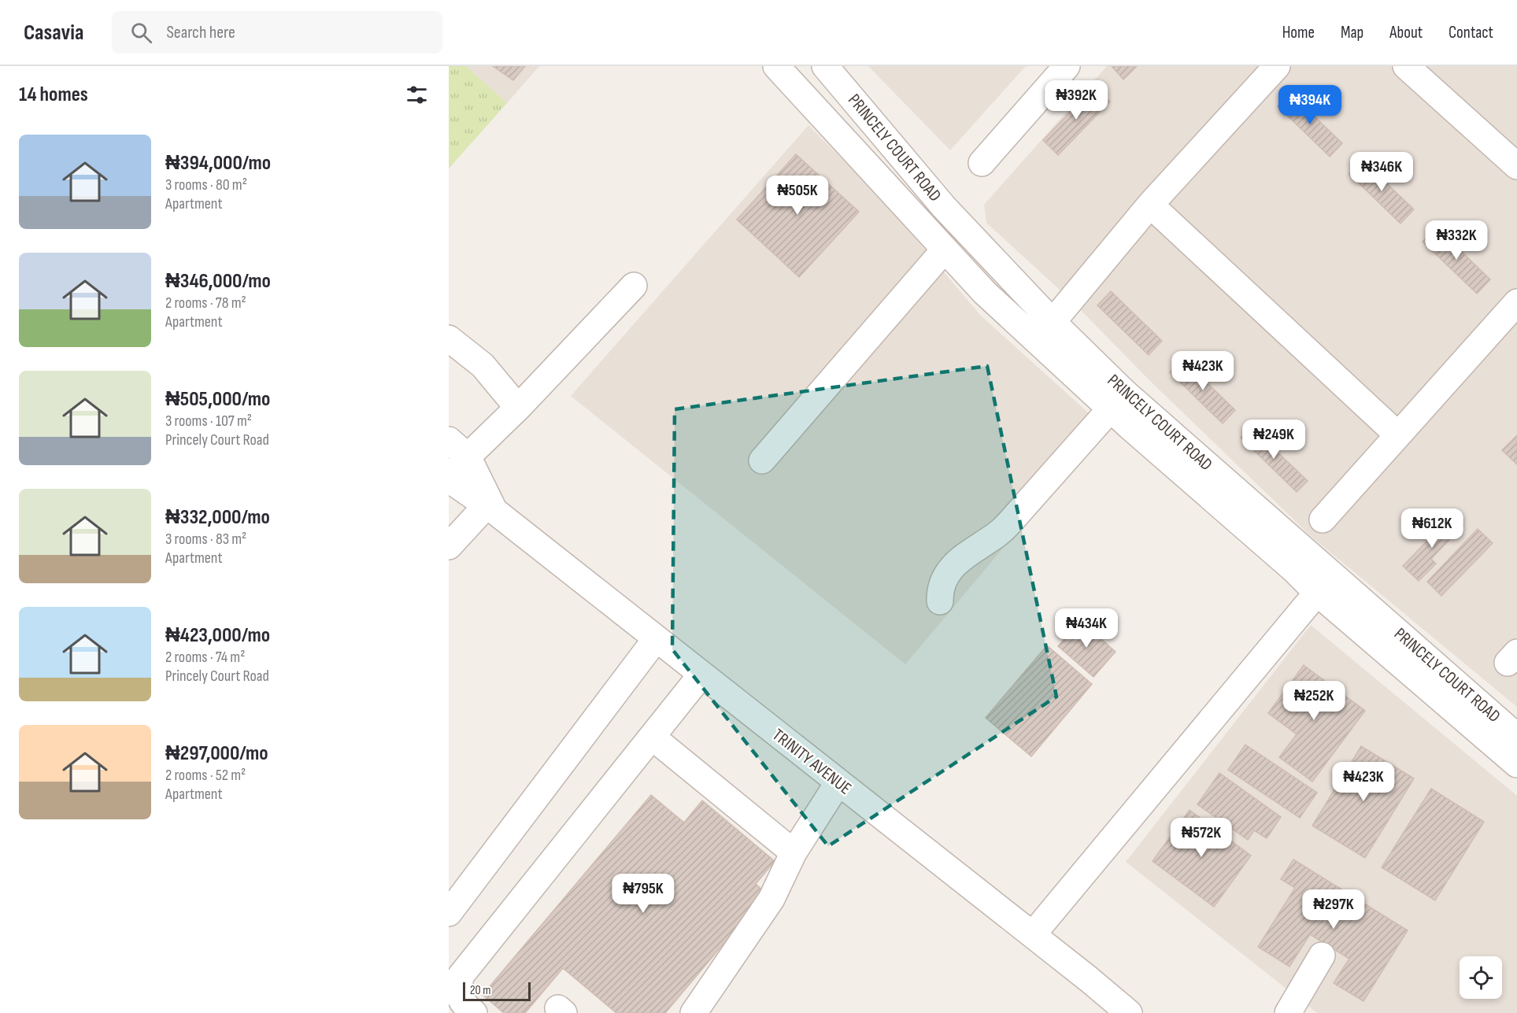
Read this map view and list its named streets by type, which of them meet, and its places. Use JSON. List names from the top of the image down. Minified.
{"streets":{"street":["PRINCELY COURT ROAD","TRINITY AVENUE"]},"scale_bar":"20 m","page":{"header":"Casavia","search":"Search here","nav":["Home","Map","About","Contact"],"heading":"14 homes","price":["₦392K","₦394K","₦346K","₦505K","₦332K","₦423K","₦249K","₦612K","₦434K","₦252K","₦423K","₦572K","₦795K","₦297K"],"list":[{"name":"₦394,000/mo","note":"3 rooms · 80 m² · Apartment"},{"name":"₦346,000/mo","note":"2 rooms · 78 m² · Apartment"},{"name":"₦505,000/mo","note":"3 rooms · 107 m² · Princely Court Road"},{"name":"₦332,000/mo","note":"3 rooms · 83 m² · Apartment"},{"name":"₦423,000/mo","note":"2 rooms · 74 m² · Princely Court Road"},{"name":"₦297,000/mo","note":"2 rooms · 52 m² · Apartment"}],"scale":"20 m"}}
